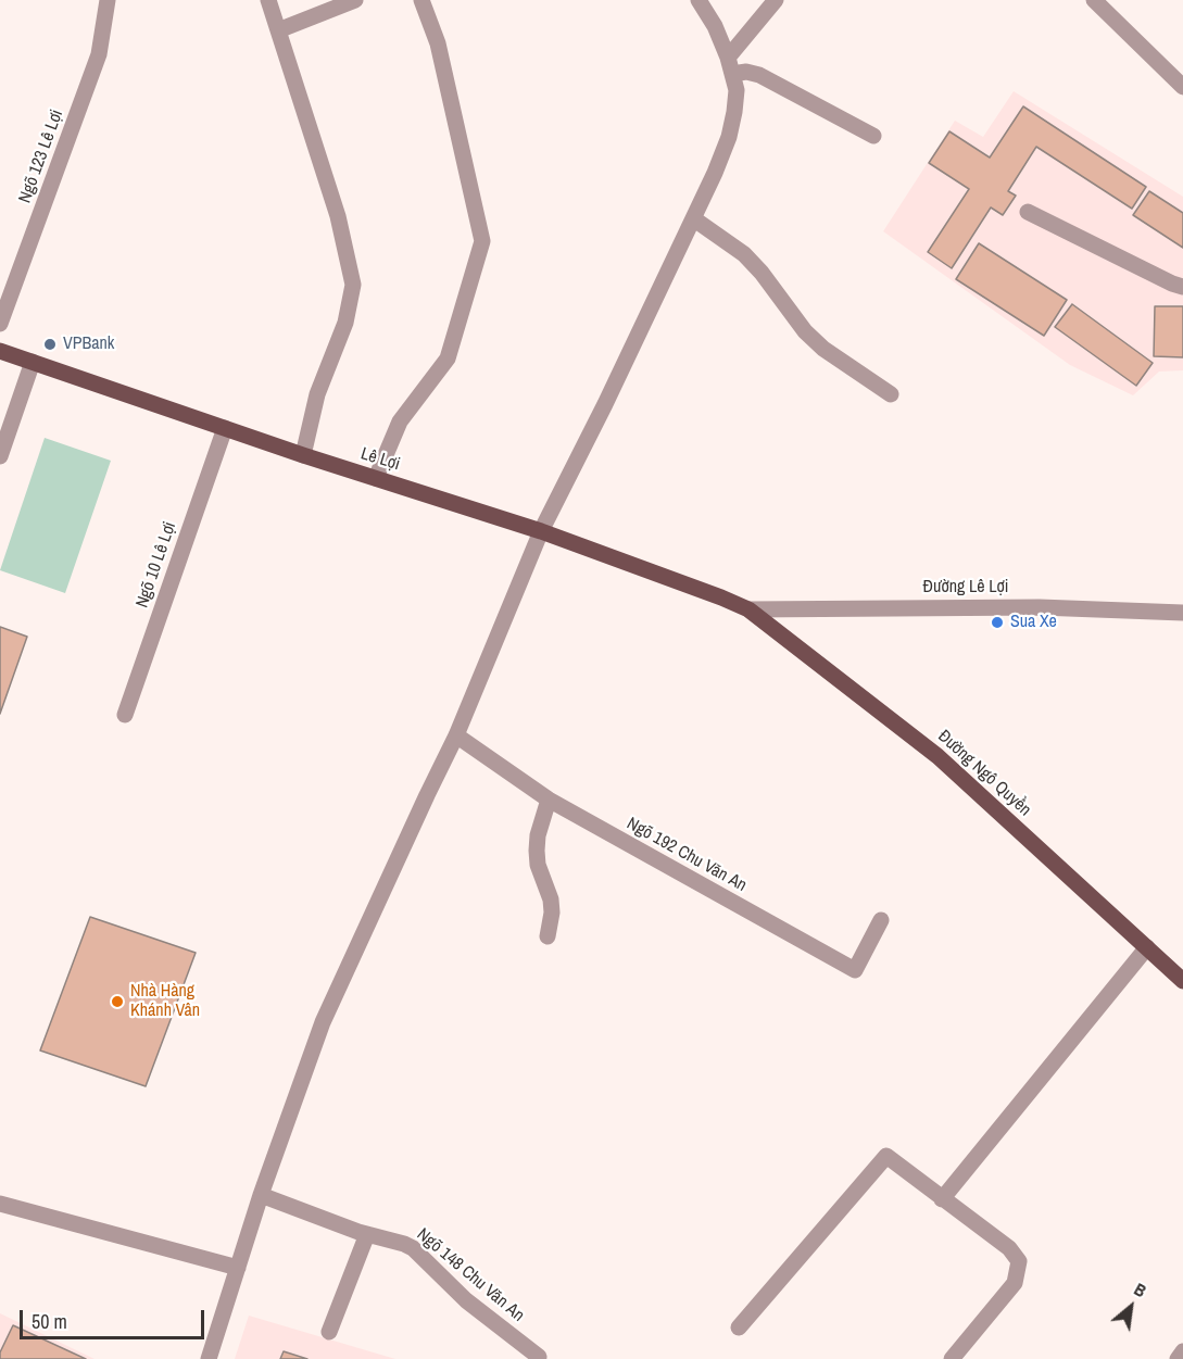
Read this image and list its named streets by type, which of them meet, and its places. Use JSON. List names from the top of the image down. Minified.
{"streets":{"main road":["Lê Lợi","Đường Ngô Quyền"],"street":["Ngõ 123 Lê Lợi","Ngõ 10 Lê Lợi","Đường Lê Lợi","Ngõ 192 Chu Văn An","Ngõ 148 Chu Văn An"]},"crossings":[["Lê Lợi","Ngõ 10 Lê Lợi"],["Lê Lợi","Đường Lê Lợi"],["Lê Lợi","Đường Ngô Quyền"],["Đường Lê Lợi","Đường Ngô Quyền"]],"places":["VPBank","Sua Xe","Nhà Hàng Khánh Vân"],"scale_bar":"50 m","north":"top right"}
